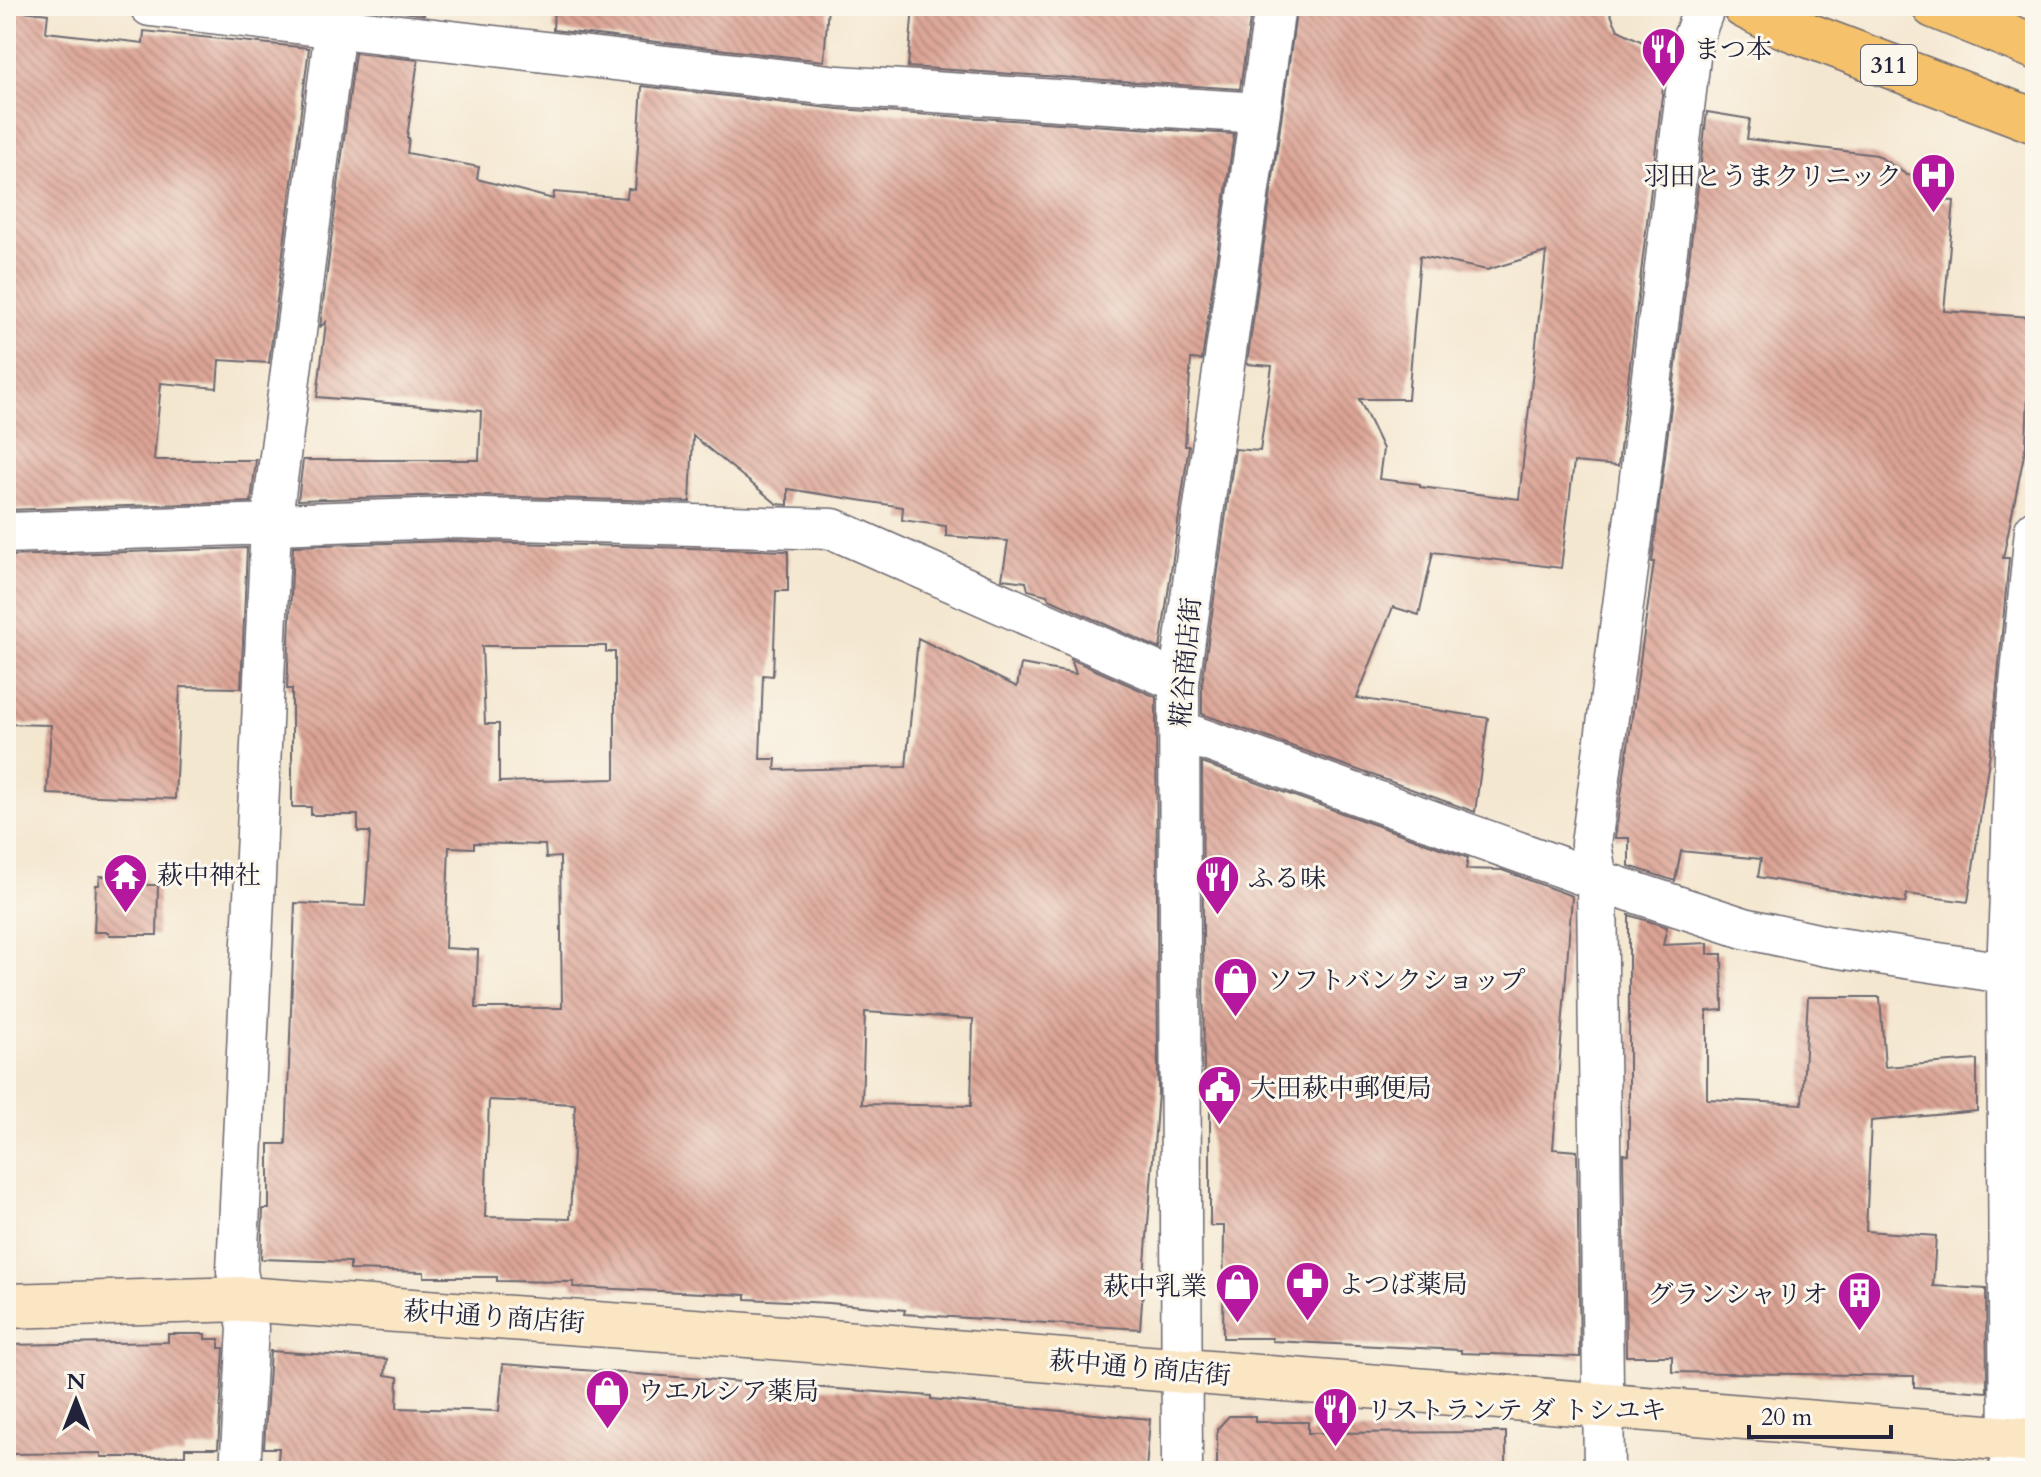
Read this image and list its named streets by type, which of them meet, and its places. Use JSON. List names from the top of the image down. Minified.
{"streets":{"main road":["311"],"street":["糀谷商店街","萩中通り商店街"]},"crossings":[["糀谷商店街","萩中通り商店街"]],"places":{"restaurant":["まつ本","ふる味","リストランテ ダ トシユキ"],"hospital":["羽田とうまクリニック"],"temple":["萩中神社"],"shop":["ソフトバンクショップ","萩中乳業","ウエルシア薬局"],"public building":["大田萩中郵便局"],"pharmacy":["よつば薬局"],"building":["グランシャリオ"]},"scale_bar":"20 m","north":"top"}
